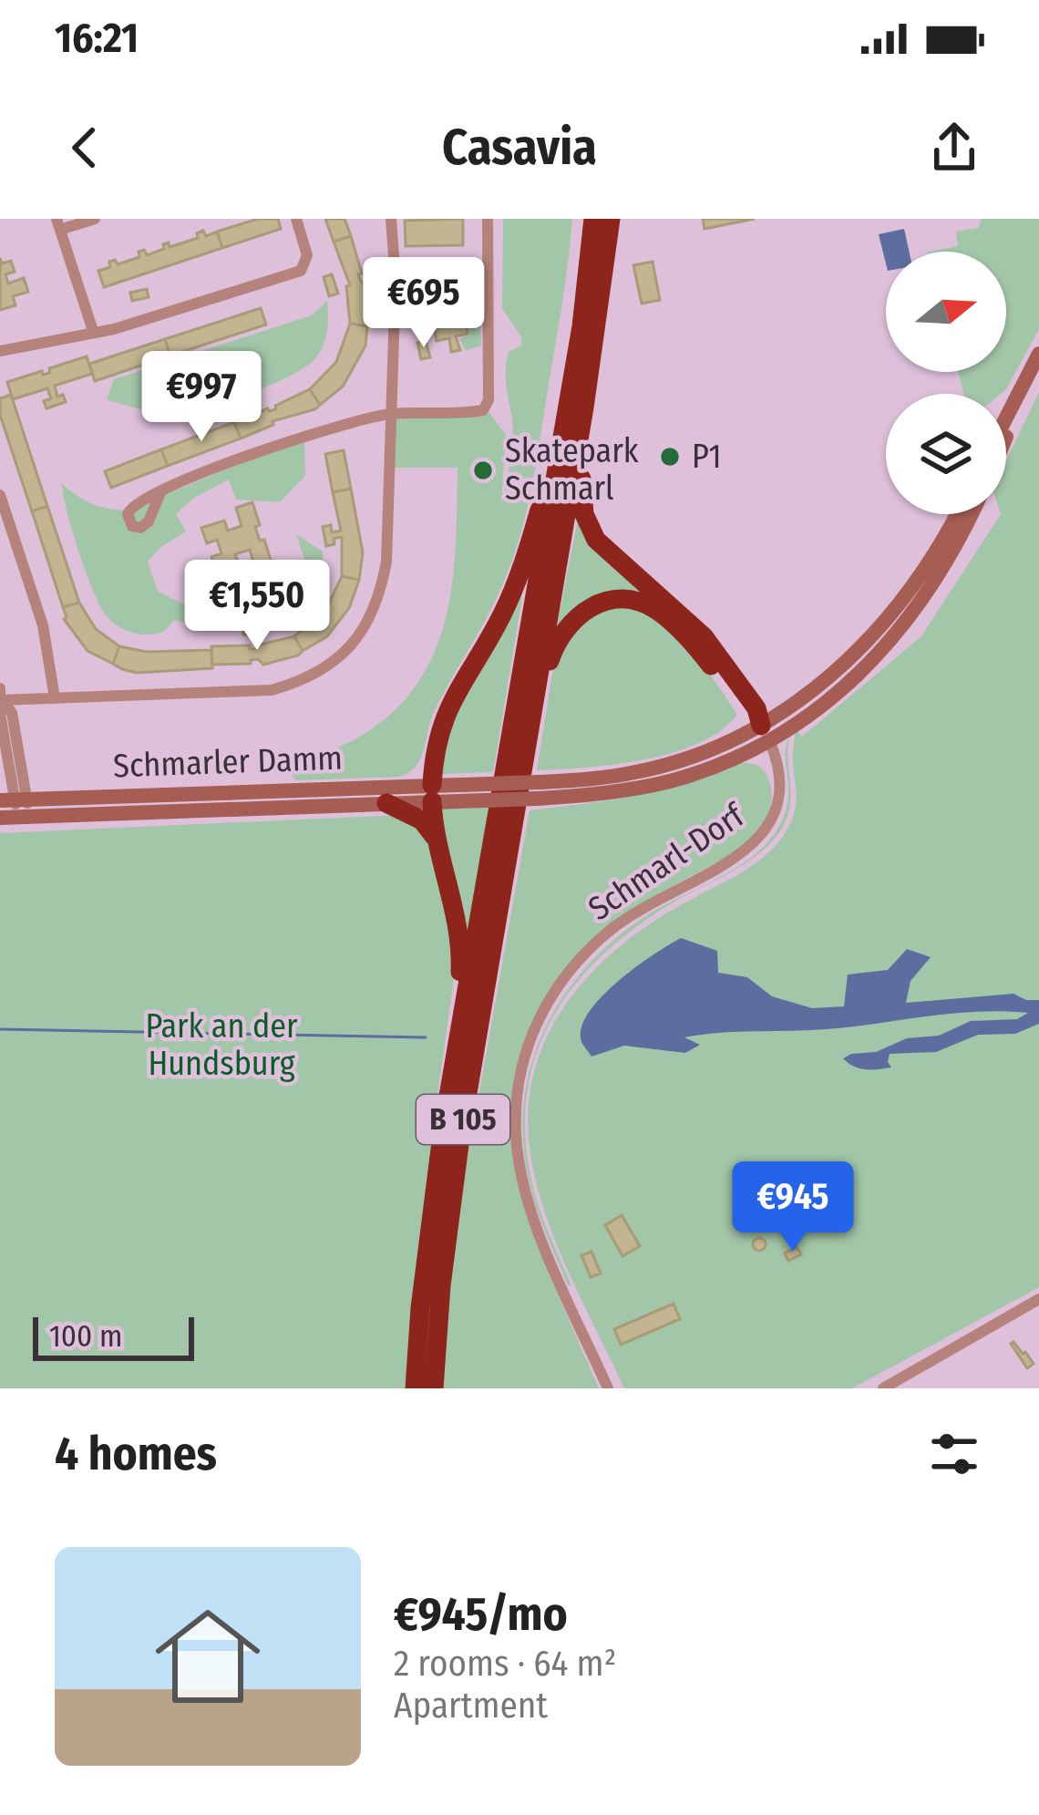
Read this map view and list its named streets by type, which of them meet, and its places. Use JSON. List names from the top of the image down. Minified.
{"streets":{"highway":["B 105"],"street":["Schmarler Damm","Schmarl-Dorf"]},"parks":["Park an der Hundsburg"],"places":["P1","Skatepark Schmarl"],"scale_bar":"100 m","north":"right","page":{"status":"16:21","header":"Casavia","price":["€695","€997","€1,550","€945"],"scale":"100 m","heading":"4 homes","list":[{"name":"€945/mo","note":"2 rooms · 64 m² · Apartment"}]}}
